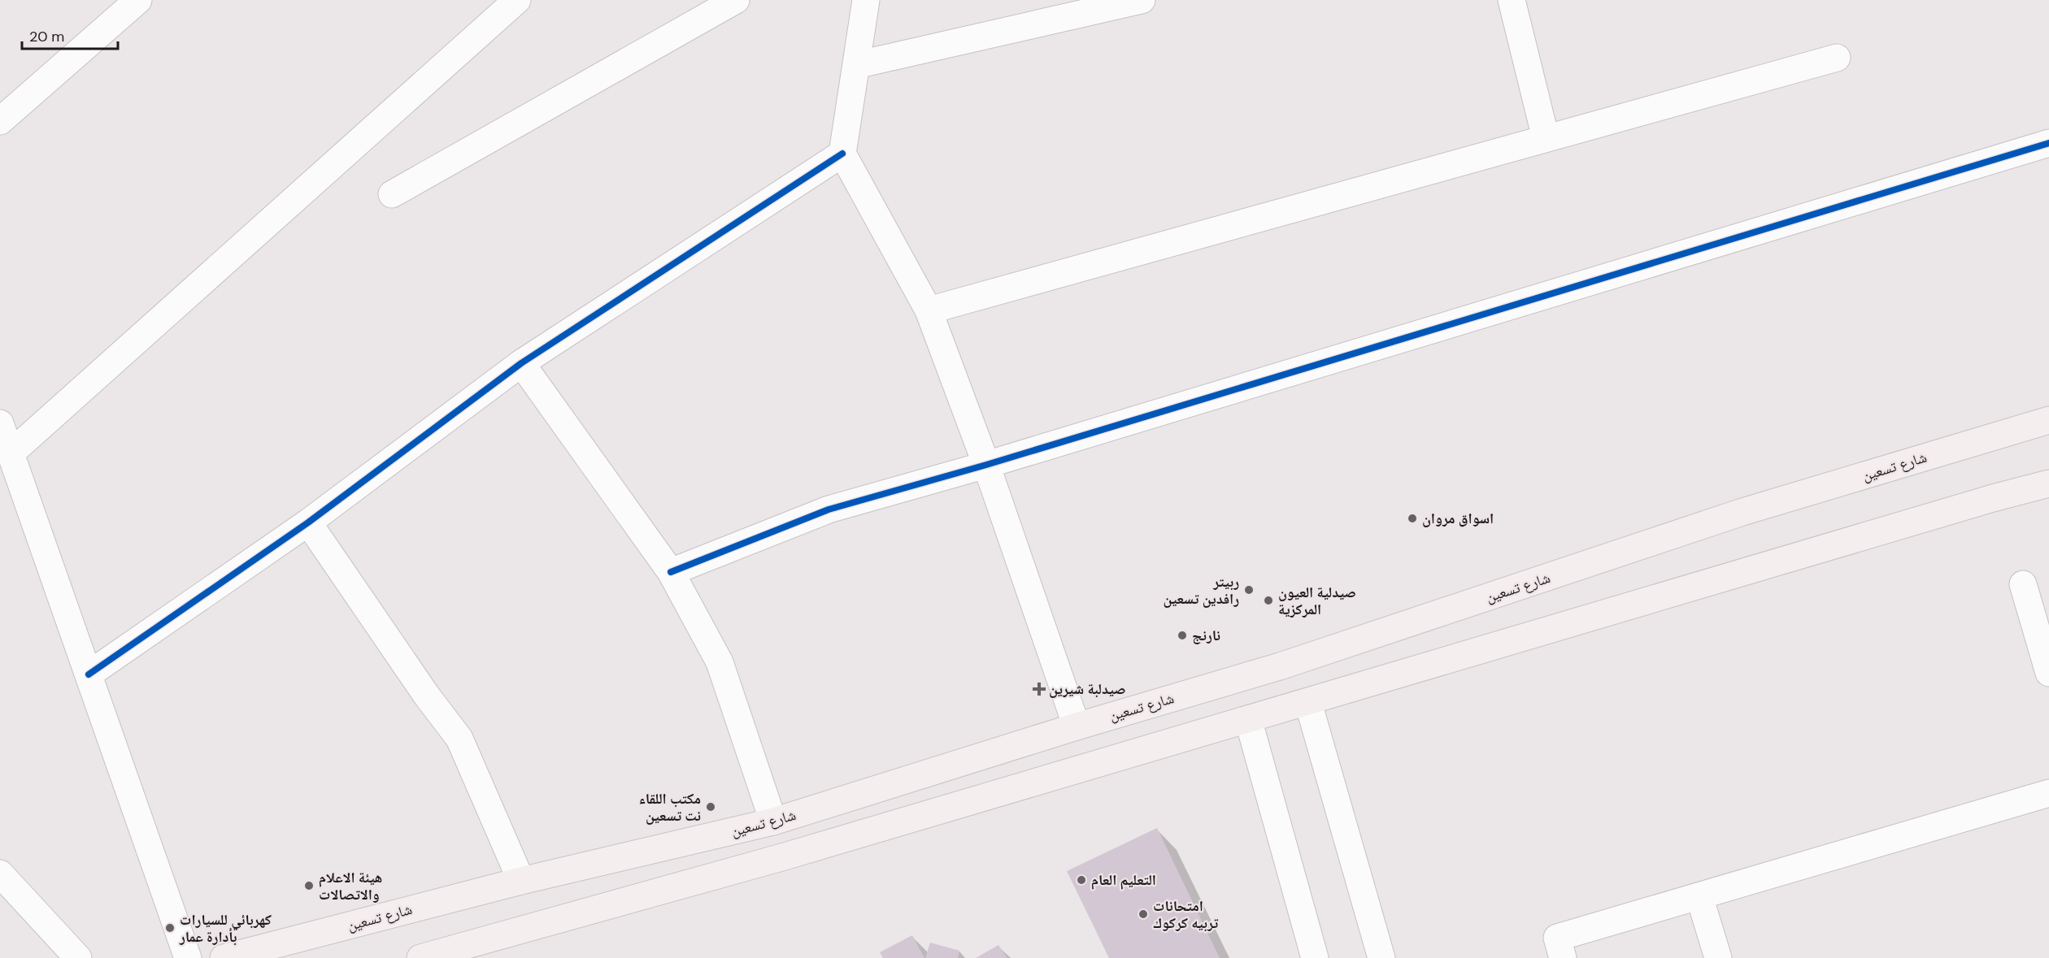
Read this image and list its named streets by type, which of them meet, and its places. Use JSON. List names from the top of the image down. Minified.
{"streets":{"main road":["شارع تسعين"]},"places":{"other":["اسواق مروان","ربيتر رافدين تسعين","صيدلية العيون المركزية","نارنج","مكتب اللقاء نت تسعين","التعليم العام","هيئة الاعلام والاتصالات","امتحانات تربيه كركوك","كهربائي للسيارات بأدارة عمار"],"health":["صيدلبة شيرين"]},"scale_bar":"20 m"}
